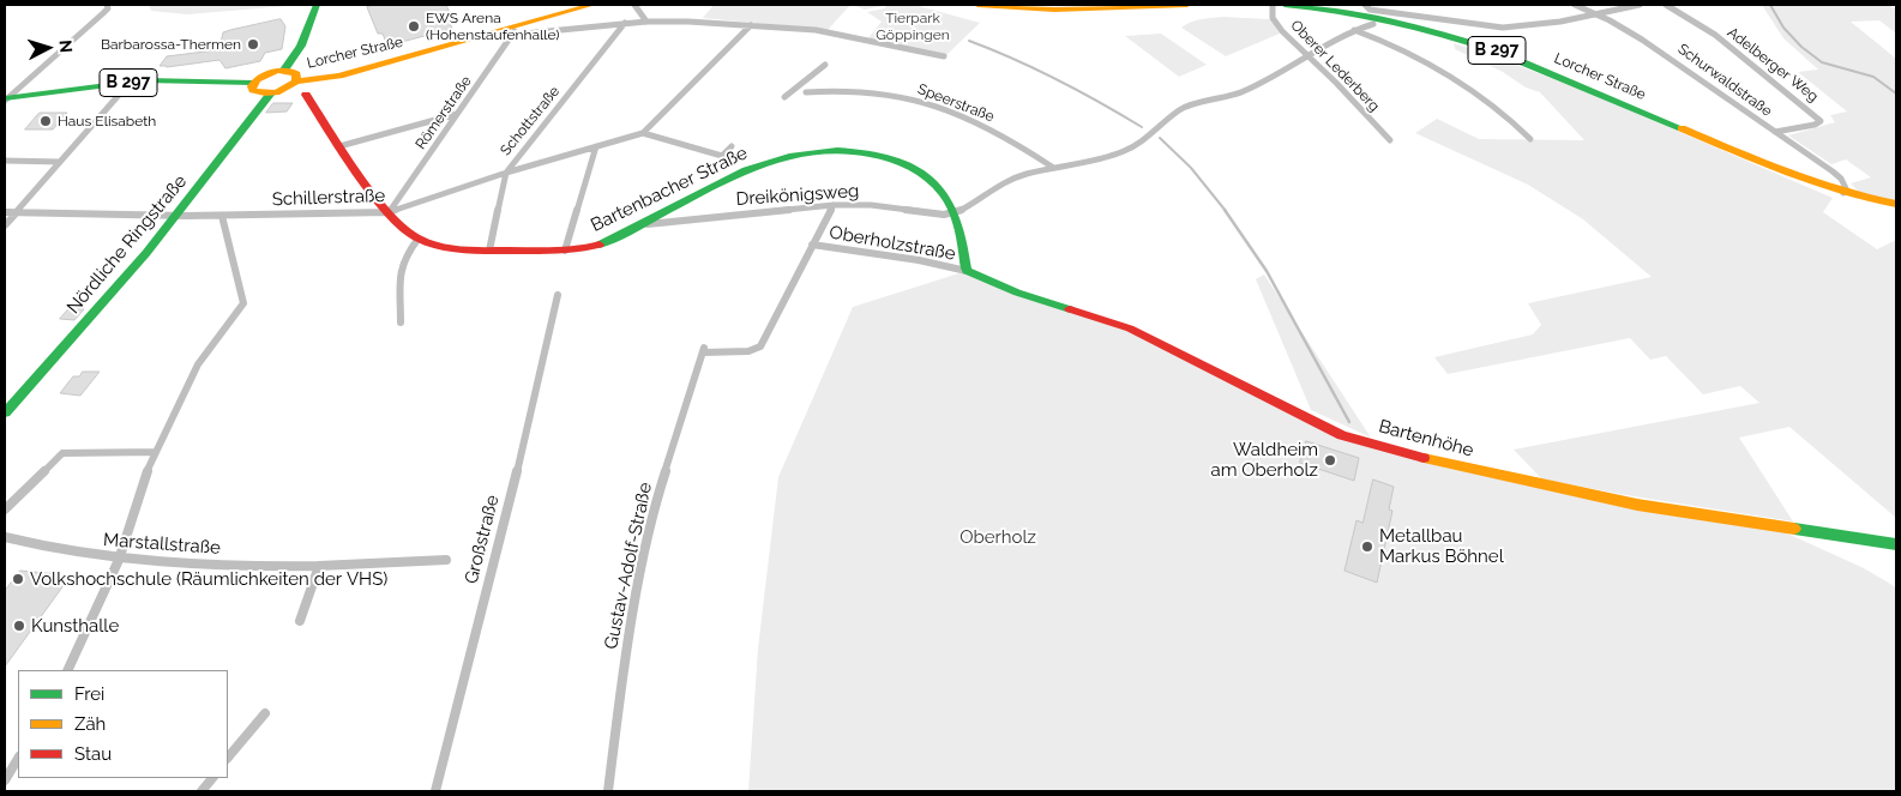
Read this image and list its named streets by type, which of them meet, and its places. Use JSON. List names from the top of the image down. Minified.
{"streets":{"street":["B 297","Lorcher Straße","Adelberger Weg","Oberer Lederberg","Schurwaldstraße","Speerstraße","Römerstraße","Schottstraße","Bartenbacher Straße","Dreikönigsweg","Schillerstraße","Oberholzstraße","Nördliche Ringstraße","Bartenhöhe","Großstraße","Marstallstraße","Gustav-Adolf-Straße"]},"crossings":[["Lorcher Straße","Schurwaldstraße"],["Lorcher Straße","Römerstraße"],["Lorcher Straße","Nördliche Ringstraße"],["Adelberger Weg","Schurwaldstraße"],["Römerstraße","Schillerstraße"],["Schottstraße","Bartenbacher Straße"],["Schottstraße","Schillerstraße"],["Bartenbacher Straße","Dreikönigsweg"],["Bartenbacher Straße","Oberholzstraße"],["Bartenbacher Straße","Bartenhöhe"],["Dreikönigsweg","Gustav-Adolf-Straße"],["Schillerstraße","Nördliche Ringstraße"],["Oberholzstraße","Bartenhöhe"],["Oberholzstraße","Gustav-Adolf-Straße"]],"parks":["Tierpark Göppingen","Oberholz"],"places":["EWS Arena (Hohenstaufenhalle)","Barbarossa-Thermen","Haus Elisabeth","Waldheim am Oberholz","Metallbau Markus Böhnel","Volkshochschule (Räumlichkeiten der VHS)","Kunsthalle"],"legend":["Frei","Zäh","Stau"],"north":"right"}
